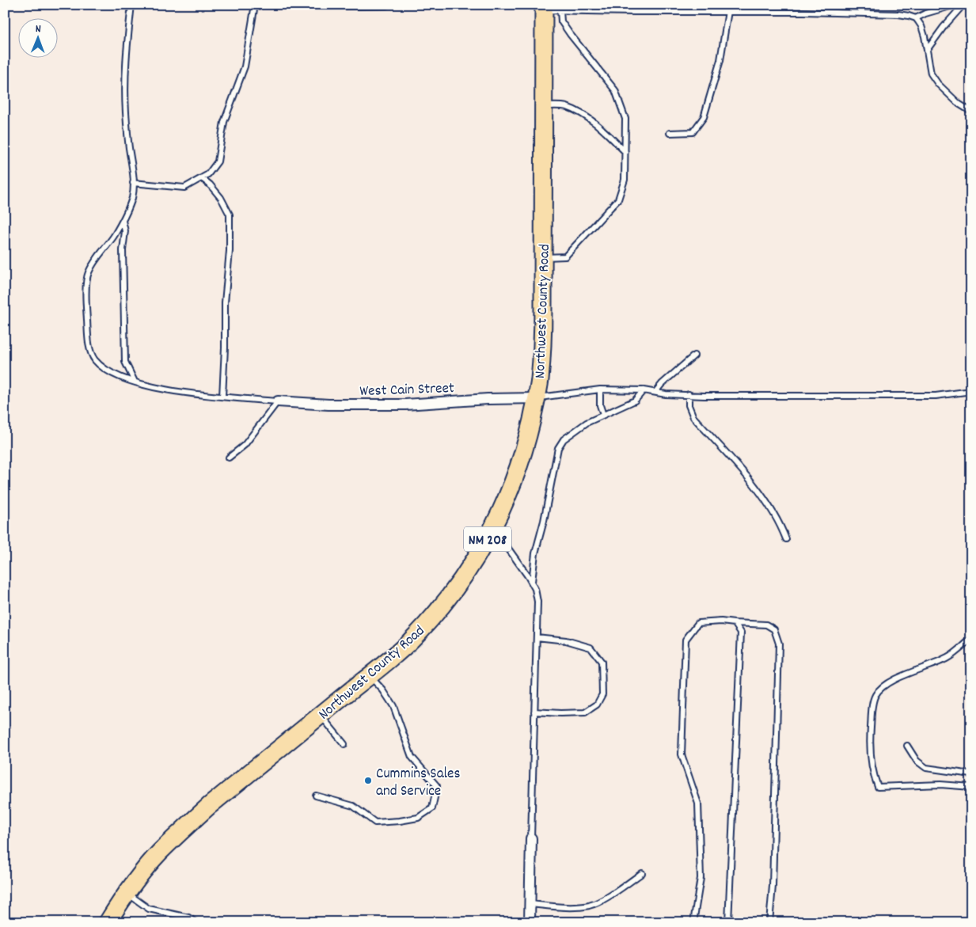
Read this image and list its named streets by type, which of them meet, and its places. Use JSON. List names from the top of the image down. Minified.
{"streets":{"highway":["Northwest County Road","NM 208"],"street":["West Cain Street"]},"crossings":[["Northwest County Road","West Cain Street"]],"places":["Cummins Sales and Service"],"north":"top"}
